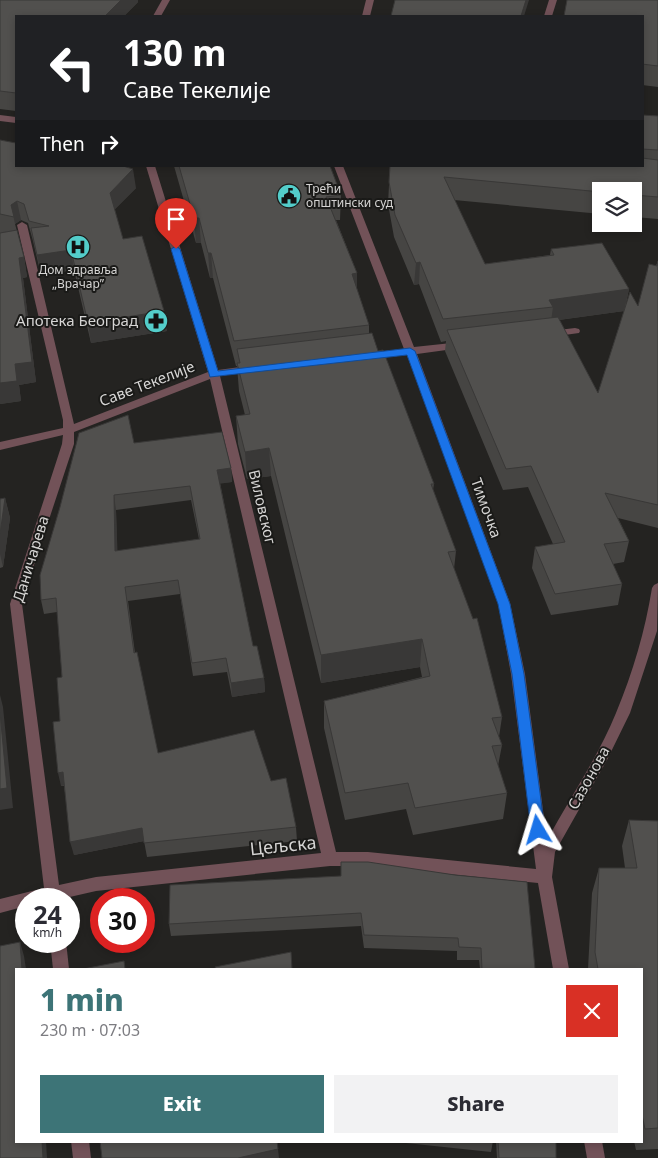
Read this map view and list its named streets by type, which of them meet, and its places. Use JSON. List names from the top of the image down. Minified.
{"streets":{"street":["Саве Текелије","Виловског","Тимочка","Даничарева","Сазонова","Цељска"]},"crossings":[["Саве Текелије","Виловског"],["Саве Текелије","Даничарева"],["Виловског","Цељска"],["Тимочка","Сазонова"],["Тимочка","Цељска"],["Сазонова","Цељска"]],"places":{"public building":["Трећи општински суд"],"hospital":["Дом здравља „Врачар”"],"pharmacy":["Апотека Београд"]},"page":{"turn":["130 m","Саве Текелије"],"then":"Then","speed":"24 km/h","limit":"30","heading":["1 min","230 m · 07:03"],"buttons":["Exit","Share"]}}
